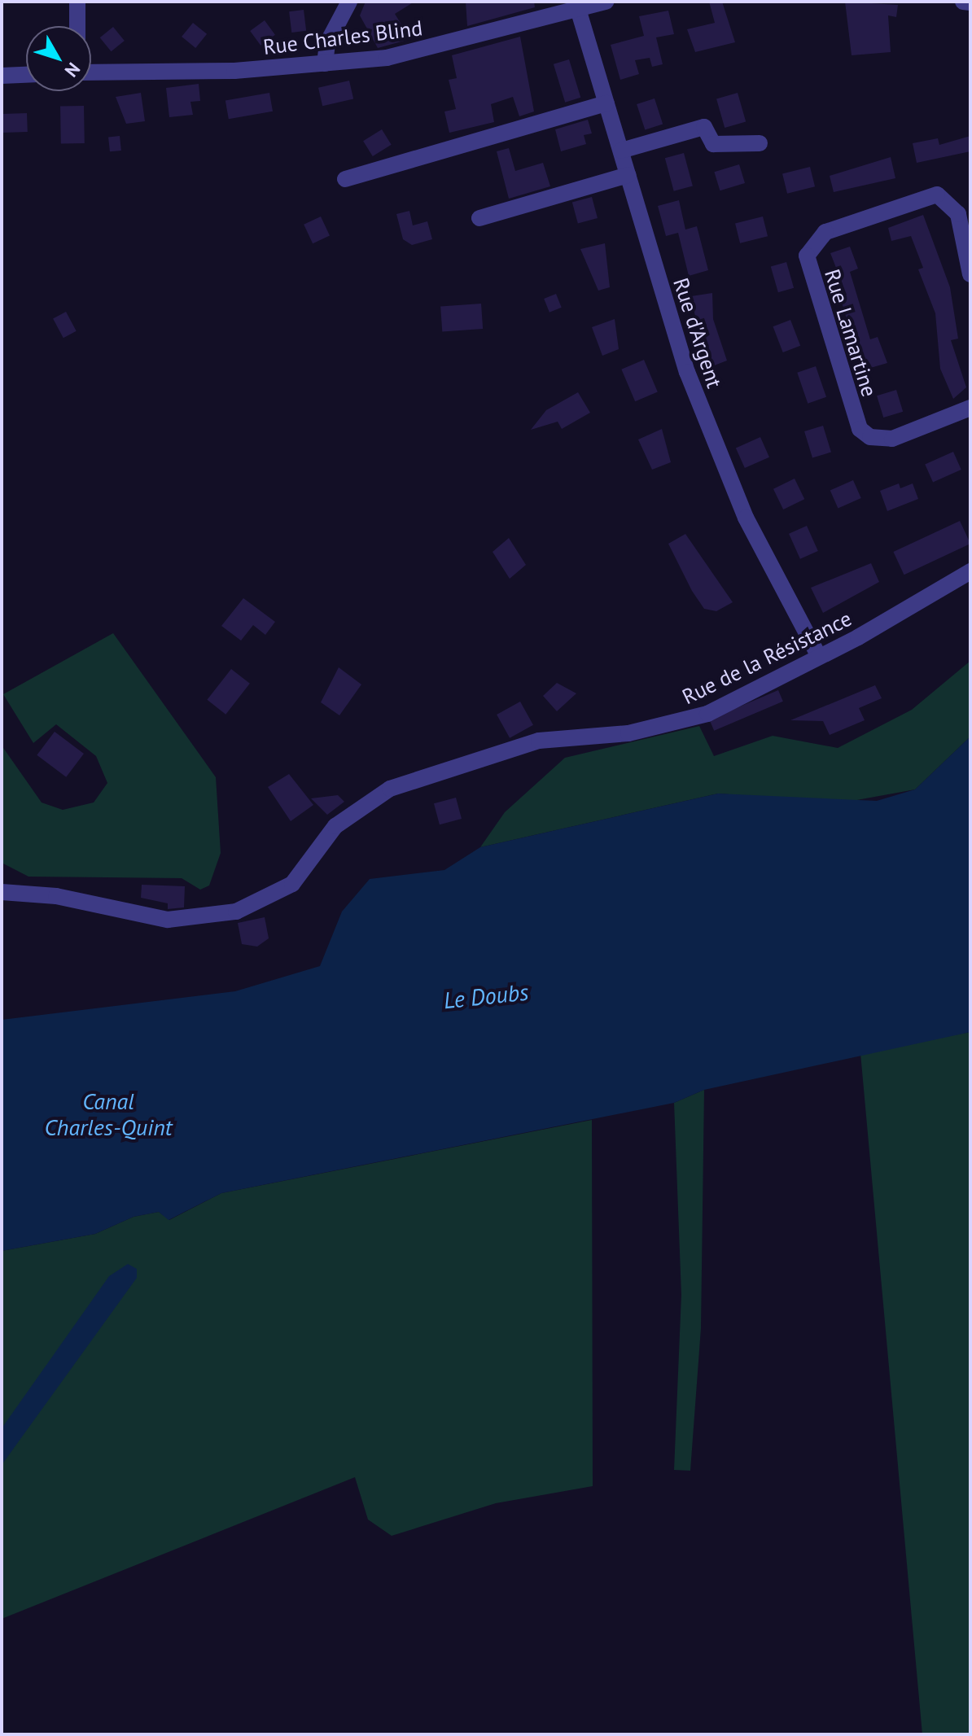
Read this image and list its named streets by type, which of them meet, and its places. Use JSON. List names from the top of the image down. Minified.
{"streets":{"street":["Rue Charles Blind","Rue d'Argent","Rue Lamartine","Rue de la Résistance"]},"crossings":[["Rue Charles Blind","Rue d'Argent"],["Rue d'Argent","Rue de la Résistance"]],"water":["Le Doubs","Canal Charles-Quint"],"north":"bottom right"}
